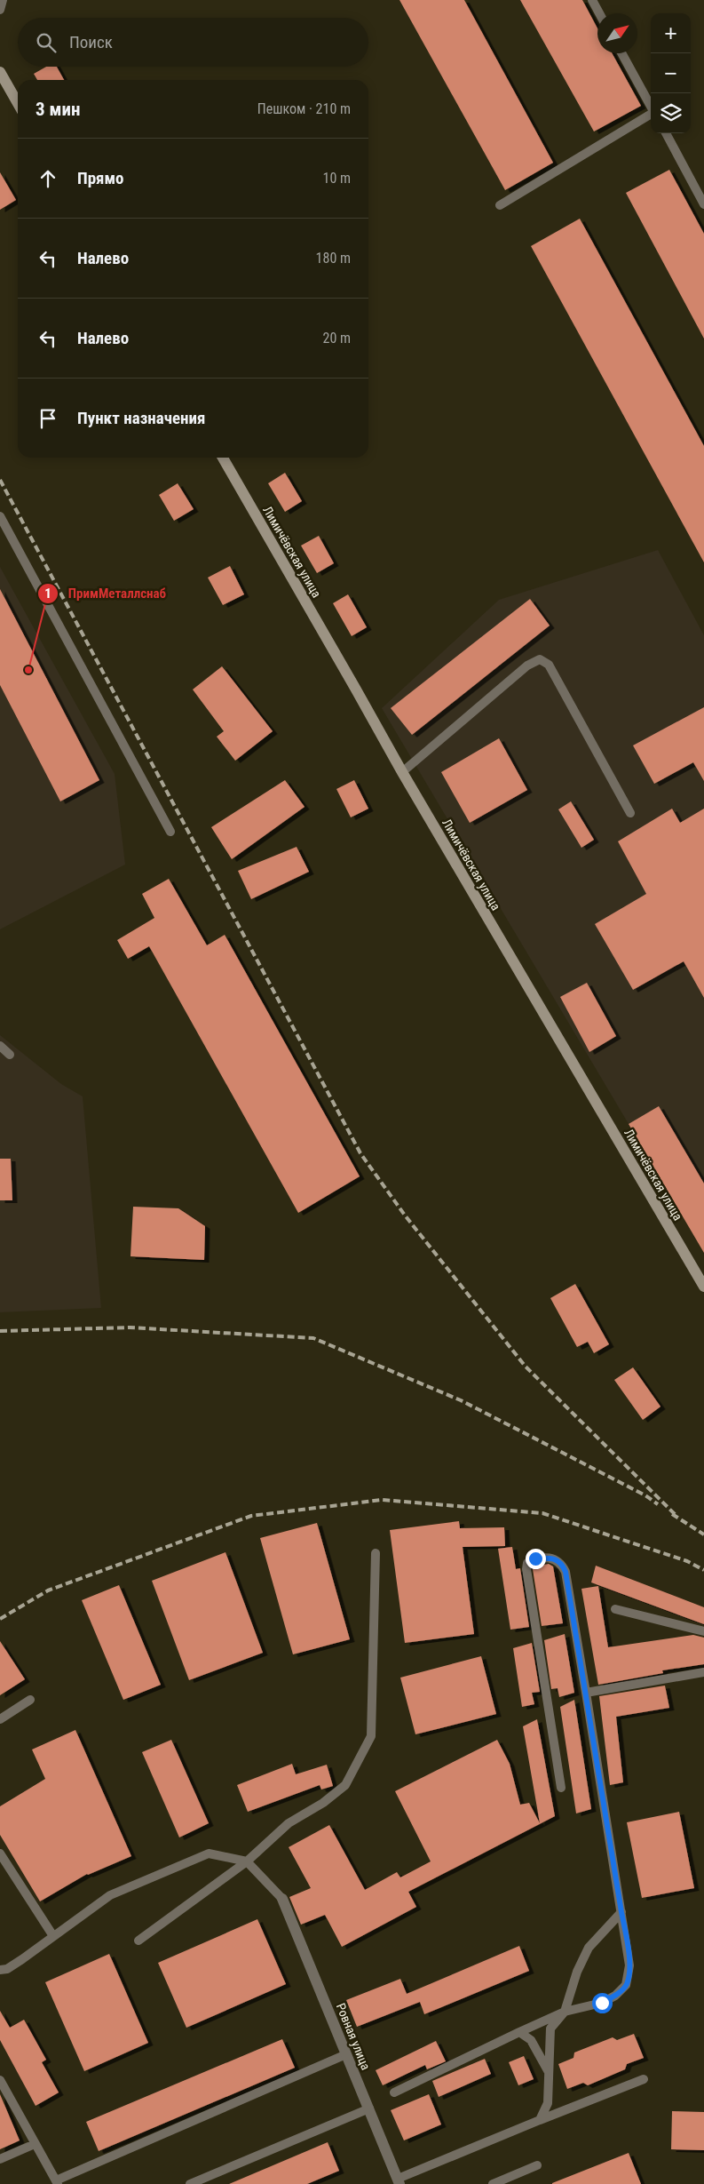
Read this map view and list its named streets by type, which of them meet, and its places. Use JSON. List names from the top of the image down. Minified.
{"streets":{"main road":["Лимичёвская улица"],"street":["Ровная улица"]},"places":["ПримМеталлснаб"],"north":"top right","page":{"map_buttons":["+","−"],"search":"Поиск","heading":["3 мин","Пешком · 210 m"],"list":[["Прямо","10 m"],["Налево","180 m"],["Налево","20 m"],"Пункт назначения"]}}
